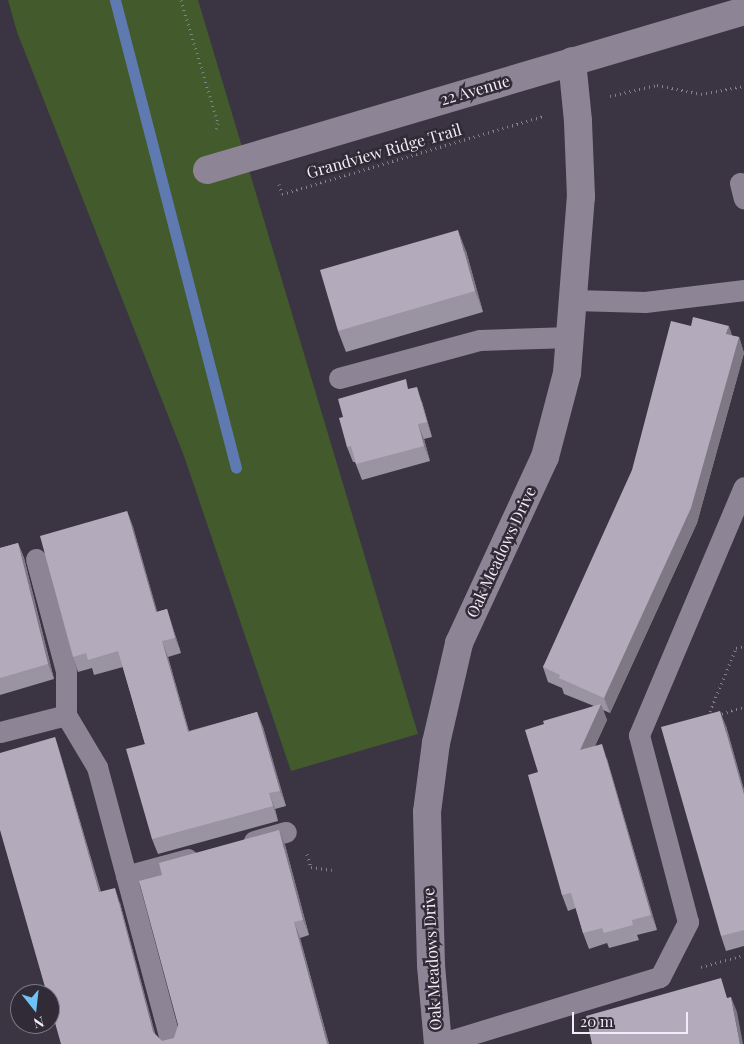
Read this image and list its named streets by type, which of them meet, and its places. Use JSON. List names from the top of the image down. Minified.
{"streets":{"street":["22 Avenue","Oak Meadows Drive"],"path":["Grandview Ridge Trail"]},"crossings":[["22 Avenue","Grandview Ridge Trail"],["22 Avenue","Oak Meadows Drive"]],"scale_bar":"20 m","north":"bottom"}
